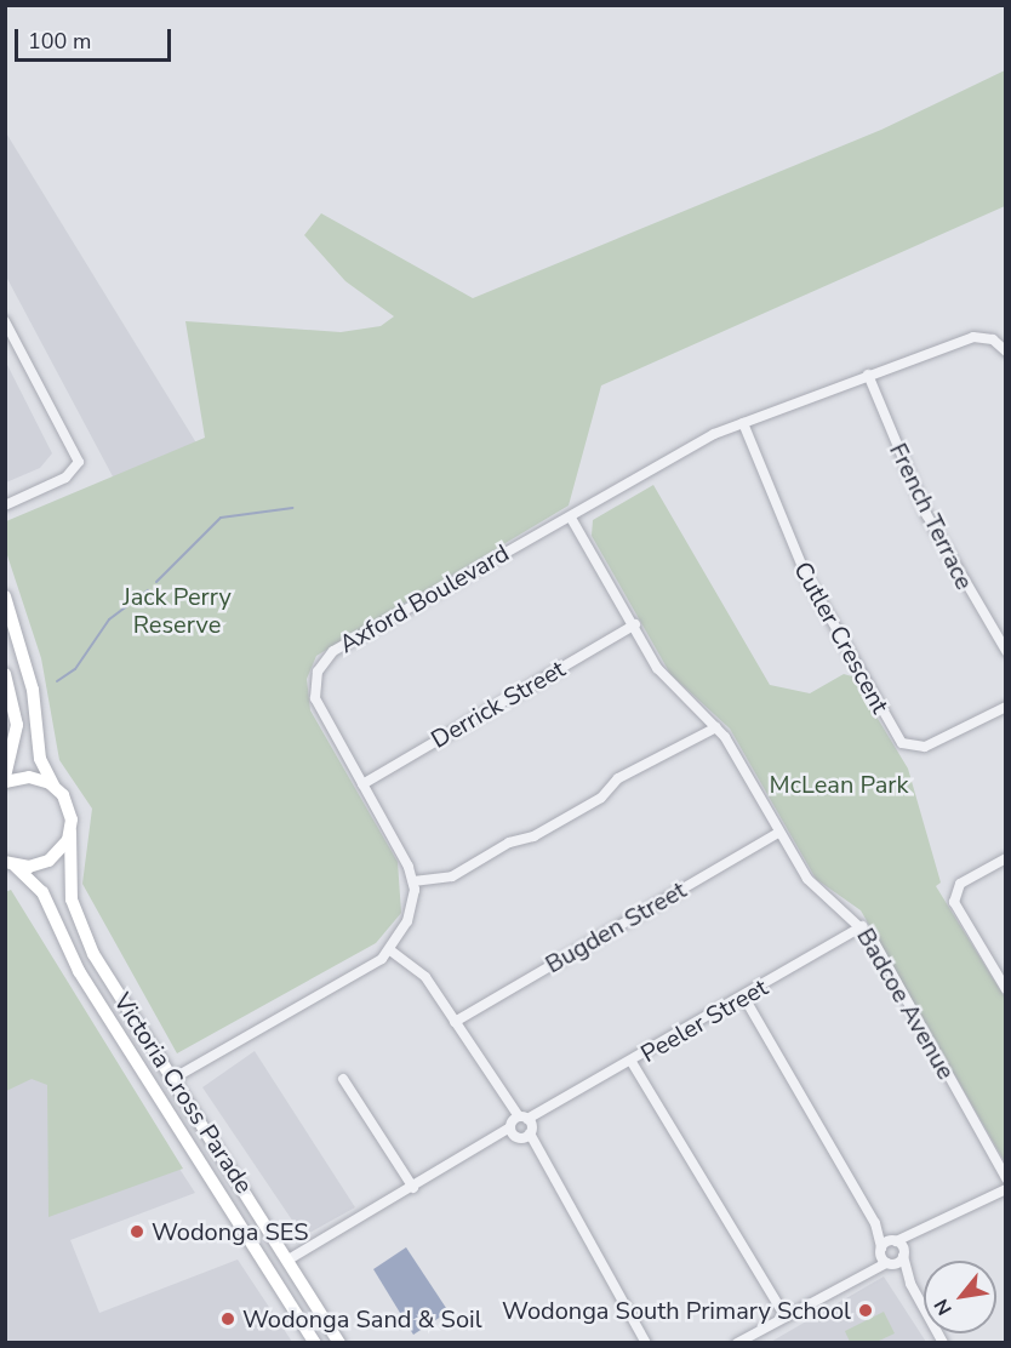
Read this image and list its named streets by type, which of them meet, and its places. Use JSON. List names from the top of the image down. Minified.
{"streets":{"main road":["Victoria Cross Parade"],"street":["French Terrace","Axford Boulevard","Cutler Crescent","Derrick Street","Bugden Street","Badcoe Avenue","Peeler Street"]},"crossings":[["French Terrace","Axford Boulevard"],["Axford Boulevard","Cutler Crescent"],["Axford Boulevard","Derrick Street"],["Axford Boulevard","Badcoe Avenue"],["Derrick Street","Badcoe Avenue"],["Bugden Street","Badcoe Avenue"],["Badcoe Avenue","Peeler Street"],["Peeler Street","Victoria Cross Parade"]],"parks":["Jack Perry Reserve","McLean Park"],"places":["Wodonga SES","Wodonga South Primary School","Wodonga Sand & Soil"],"scale_bar":"100 m","north":"bottom left"}
